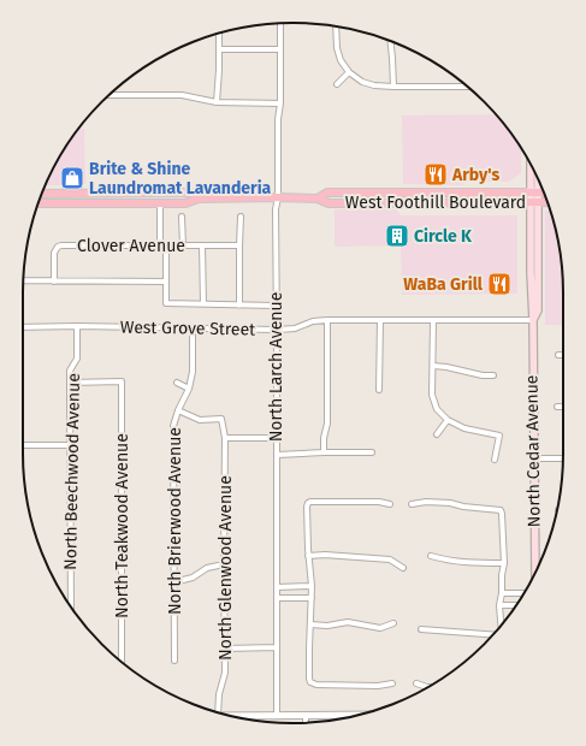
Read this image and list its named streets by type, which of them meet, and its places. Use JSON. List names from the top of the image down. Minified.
{"streets":{"main road":["West Foothill Boulevard","North Cedar Avenue"],"street":["Clover Avenue","West Grove Street","North Larch Avenue","North Beechwood Avenue","North Brierwood Avenue","North Teakwood Avenue","North Glenwood Avenue"]},"crossings":[["West Foothill Boulevard","North Larch Avenue"],["West Foothill Boulevard","North Cedar Avenue"],["West Grove Street","North Larch Avenue"],["West Grove Street","North Cedar Avenue"],["West Grove Street","North Beechwood Avenue"],["West Grove Street","North Brierwood Avenue"],["North Beechwood Avenue","North Teakwood Avenue"],["North Brierwood Avenue","North Glenwood Avenue"]],"places":{"restaurant":["Arby's","WaBa Grill"],"shop":["Brite & Shine Laundromat Lavanderia"],"building":["Circle K"]}}
